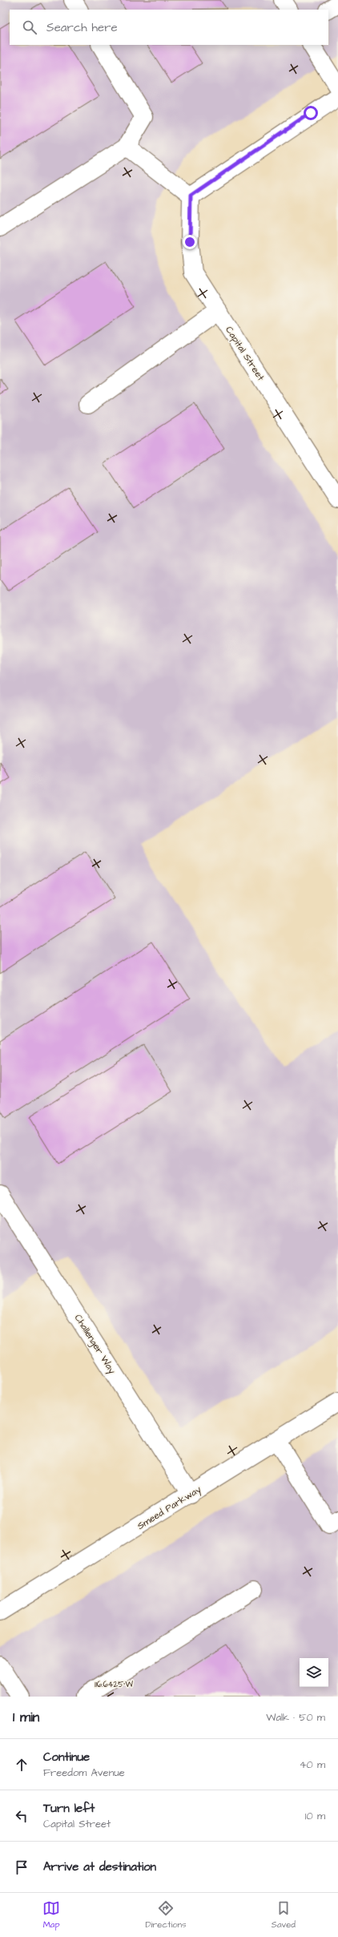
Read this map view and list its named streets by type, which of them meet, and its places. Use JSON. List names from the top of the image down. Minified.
{"streets":{"street":["Capital Street","Challenger Way","Smeed Parkway"]},"crossings":[["Challenger Way","Smeed Parkway"]],"page":{"search":"Search here","heading":["1 min","Walk · 50 m"],"list":[["Continue","Freedom Avenue","40 m"],["Turn left","Capital Street","10 m"],"Arrive at destination"],"nav":["Map","Directions","Saved"]},"coordinates":["116.6425°W"]}
